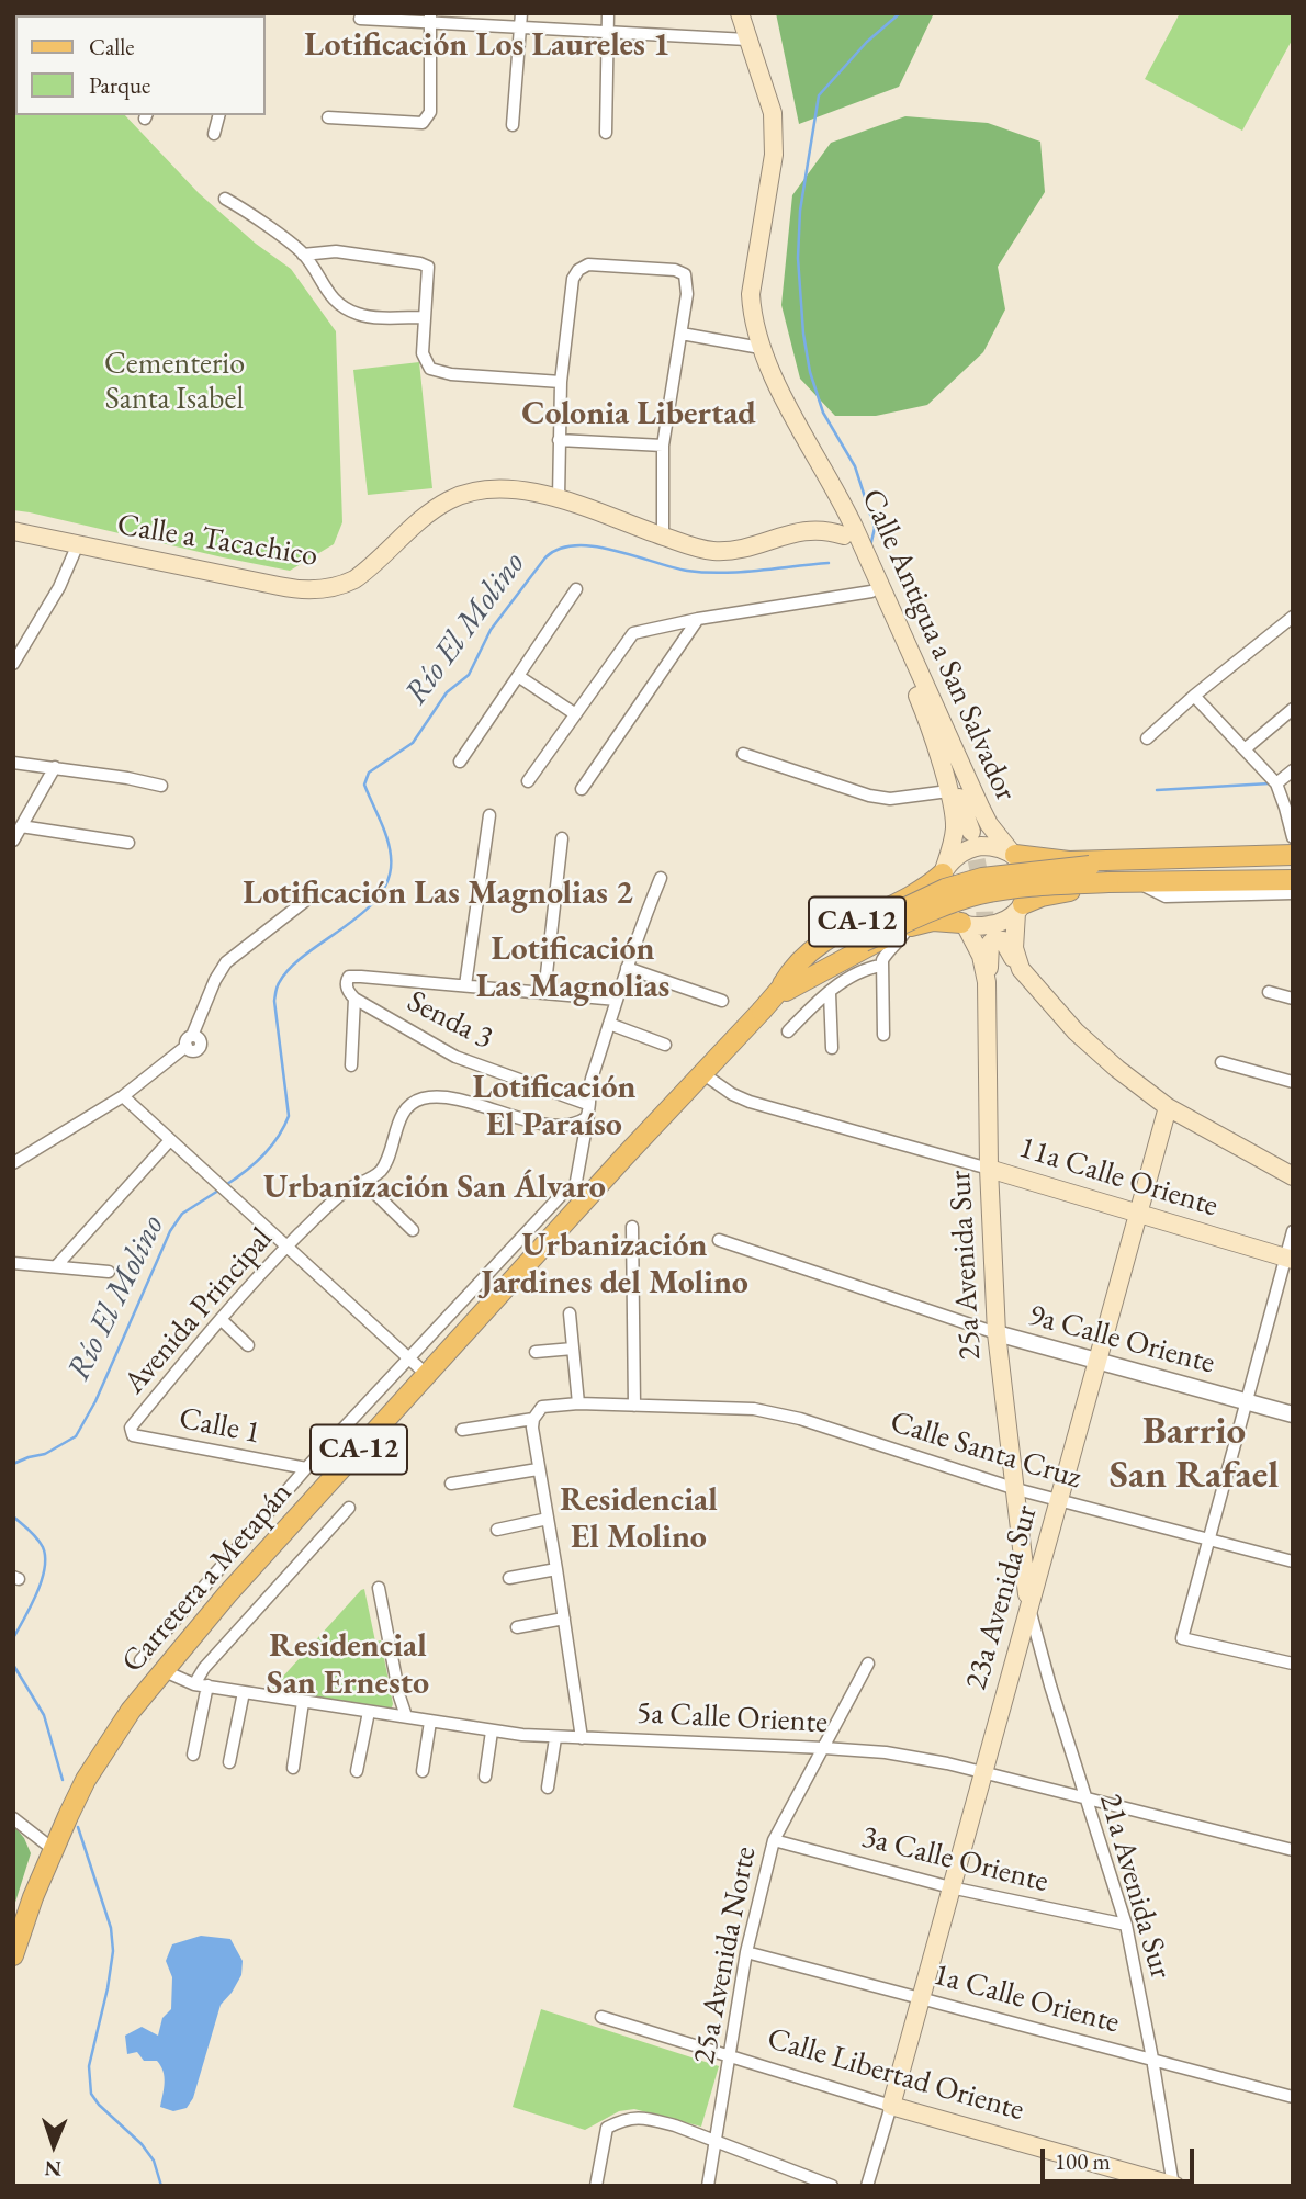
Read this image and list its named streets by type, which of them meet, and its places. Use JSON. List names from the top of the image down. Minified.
{"streets":{"main road":["Calle a Tacachico","Calle Antigua a San Salvador","CA-12","11a Calle Oriente","25a Avenida Sur","Carretera a Metapán","23a Avenida Sur","Calle Libertad Oriente"],"street":["Senda 3","Avenida Principal","9a Calle Oriente","Calle 1","Calle Santa Cruz","5a Calle Oriente","3a Calle Oriente","21a Avenida Sur","25a Avenida Norte","1a Calle Oriente"]},"crossings":[["Calle a Tacachico","Calle Antigua a San Salvador"],["Calle Antigua a San Salvador","CA-12"],["Calle Antigua a San Salvador","25a Avenida Sur"],["CA-12","25a Avenida Sur"],["CA-12","Carretera a Metapán"],["Senda 3","Avenida Principal"],["11a Calle Oriente","25a Avenida Sur"],["11a Calle Oriente","Carretera a Metapán"],["11a Calle Oriente","23a Avenida Sur"],["25a Avenida Sur","9a Calle Oriente"],["25a Avenida Sur","Calle Santa Cruz"],["25a Avenida Sur","23a Avenida Sur"],["25a Avenida Sur","21a Avenida Sur"],["Avenida Principal","Calle 1"],["9a Calle Oriente","23a Avenida Sur"],["Calle Santa Cruz","23a Avenida Sur"],["Carretera a Metapán","5a Calle Oriente"],["23a Avenida Sur","5a Calle Oriente"],["23a Avenida Sur","3a Calle Oriente"],["23a Avenida Sur","21a Avenida Sur"],["23a Avenida Sur","1a Calle Oriente"],["23a Avenida Sur","Calle Libertad Oriente"],["5a Calle Oriente","21a Avenida Sur"],["5a Calle Oriente","25a Avenida Norte"],["3a Calle Oriente","21a Avenida Sur"],["3a Calle Oriente","25a Avenida Norte"],["21a Avenida Sur","1a Calle Oriente"],["21a Avenida Sur","Calle Libertad Oriente"],["25a Avenida Norte","1a Calle Oriente"],["25a Avenida Norte","Calle Libertad Oriente"]],"districts":["Lotificación Los Laureles 1","Colonia Libertad","Lotificación Las Magnolias 2","Lotificación Las Magnolias","Lotificación El Paraíso","Urbanización San Álvaro","Urbanización Jardines del Molino","Barrio San Rafael","Residencial El Molino","Residencial San Ernesto"],"water":["Río El Molino"],"parks":["Cementerio Santa Isabel"],"legend":["Calle","Parque"],"scale_bar":"100 m","north":"bottom"}
